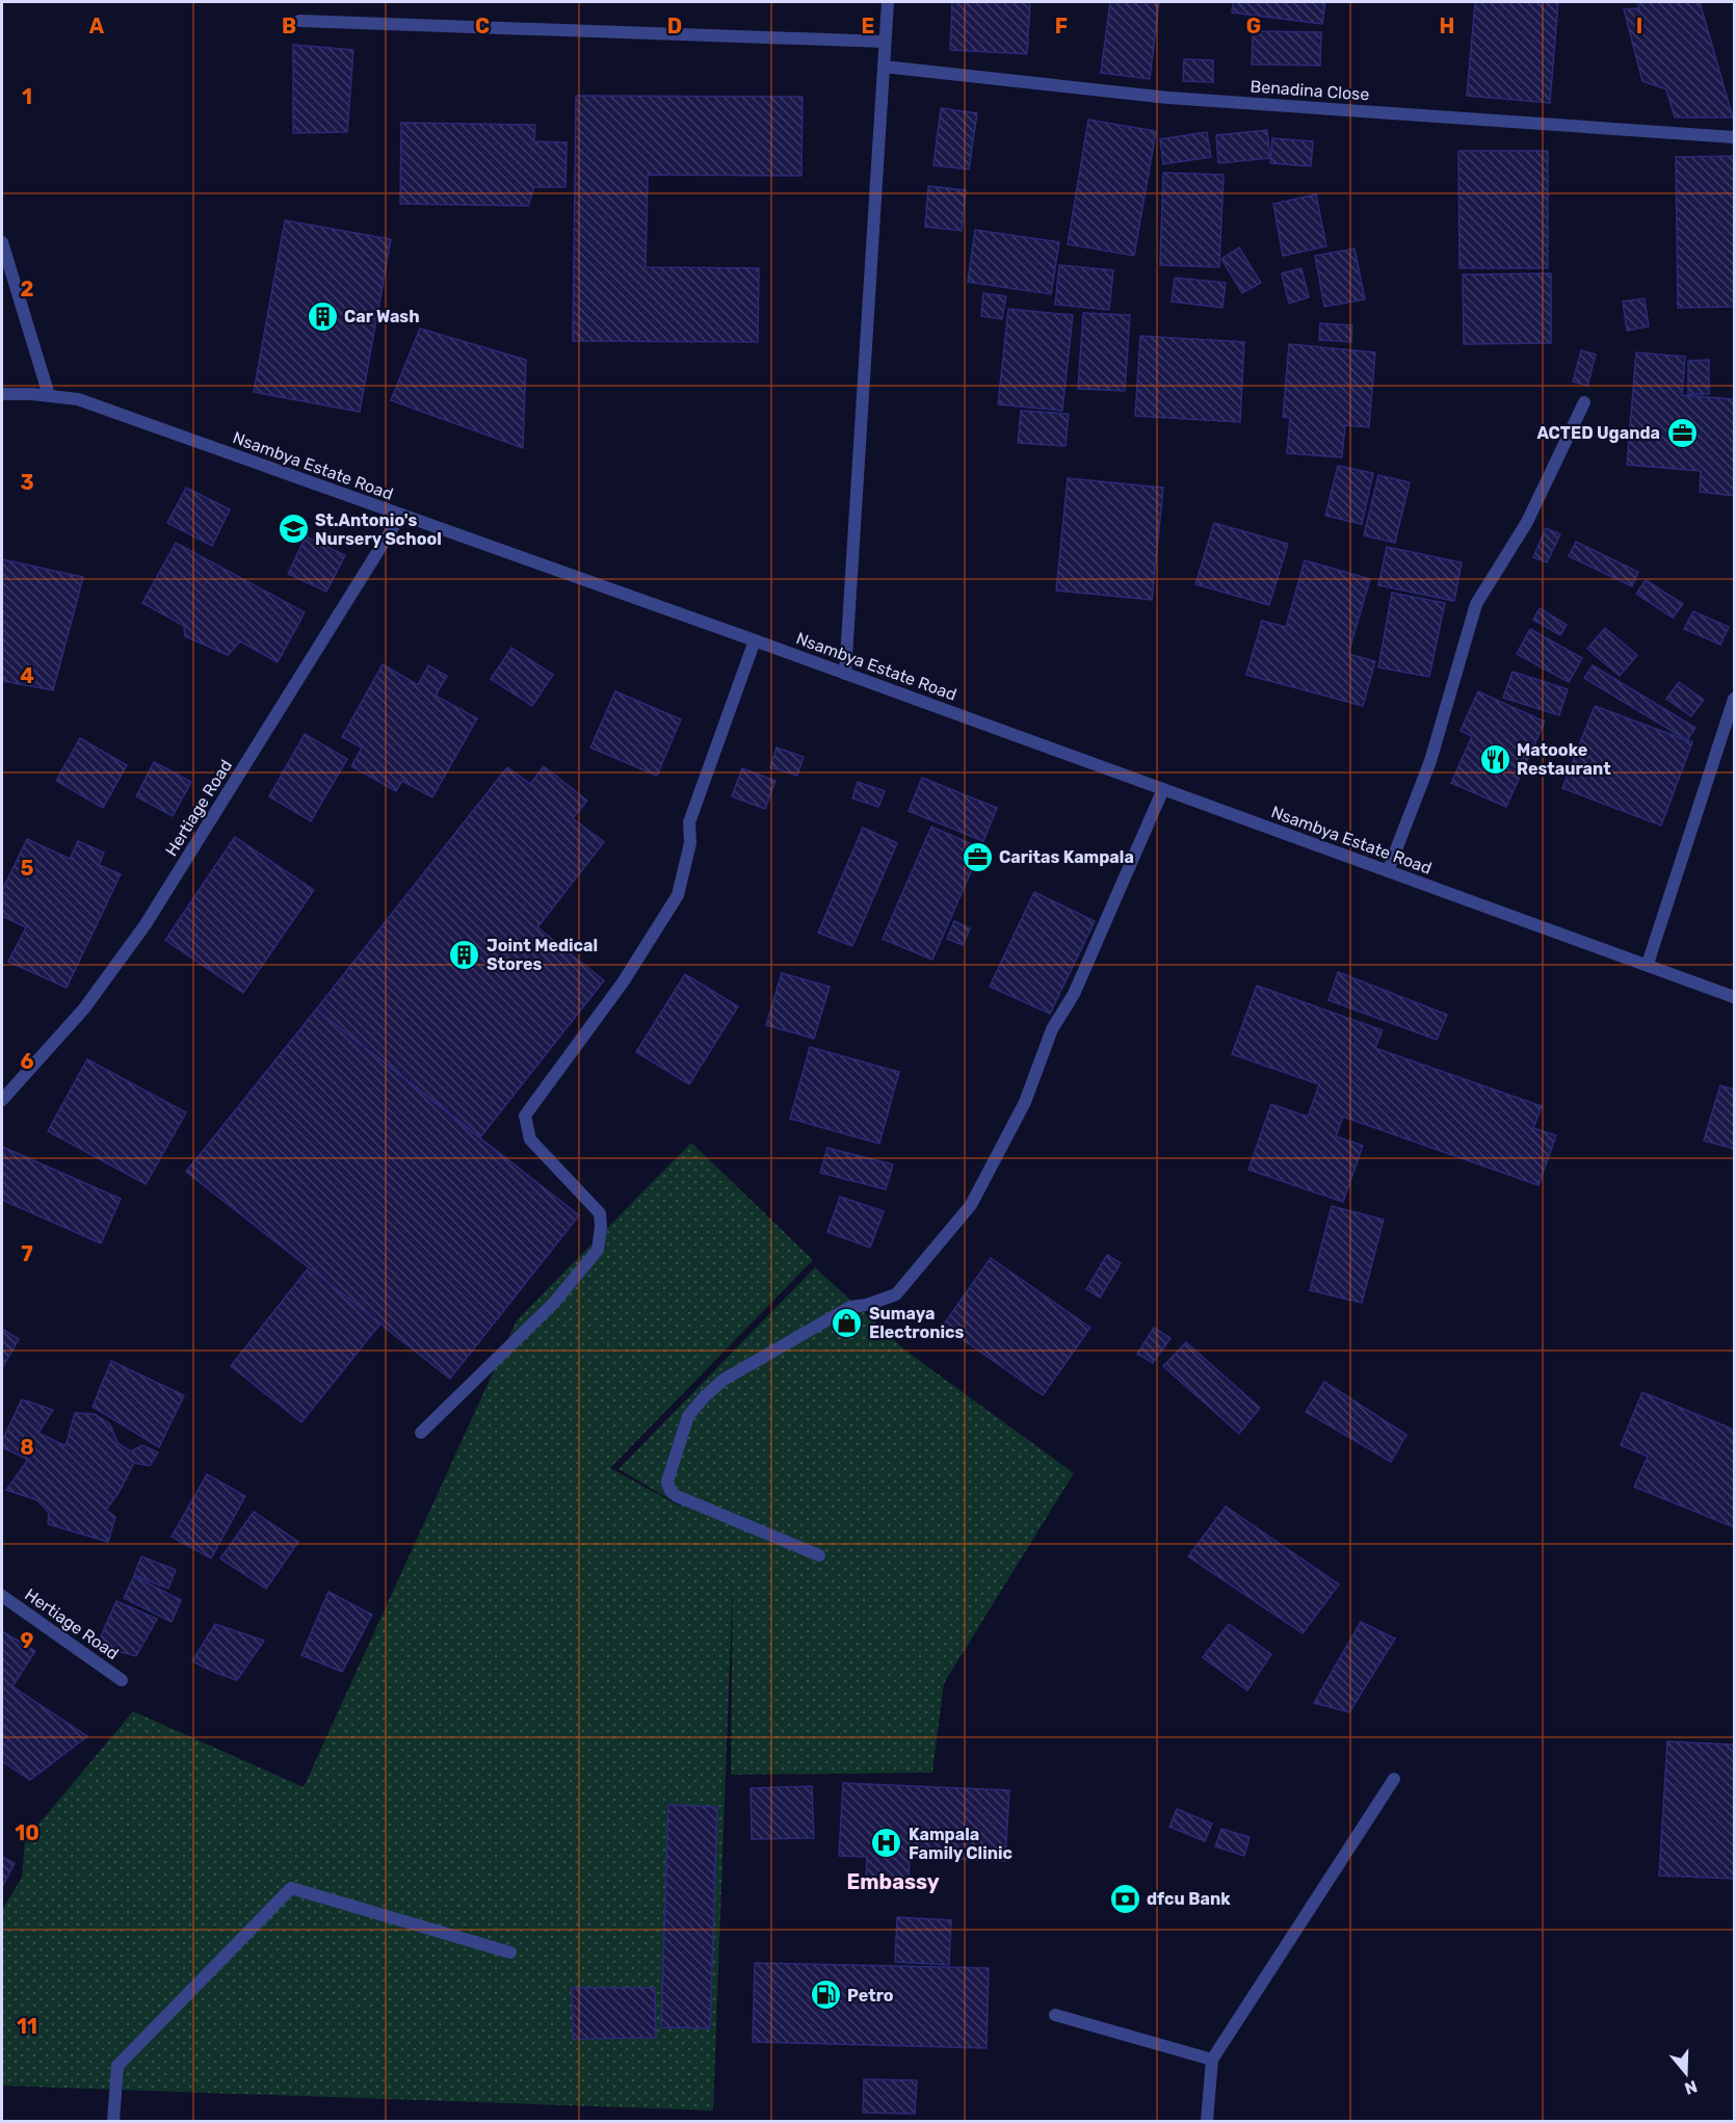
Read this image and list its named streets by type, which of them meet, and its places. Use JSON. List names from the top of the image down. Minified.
{"streets":{"street":["Benadina Close","Nsambya Estate Road","Hertiage Road"]},"crossings":[["Nsambya Estate Road","Hertiage Road"]],"districts":["Embassy"],"places":{"building":["Car Wash","Joint Medical Stores"],"office":["ACTED Uganda","Caritas Kampala"],"school or university":["St.Antonio's Nursery School"],"restaurant":["Matooke Restaurant"],"shop":["Sumaya Electronics"],"hospital":["Kampala Family Clinic"],"bank":["dfcu Bank"],"fuel station":["Petro"]},"north":"bottom","grid":{"columns":["A","B","C","D","E","F","G","H","I"],"rows":["1","2","3","4","5","6","7","8","9","10","11"]}}
